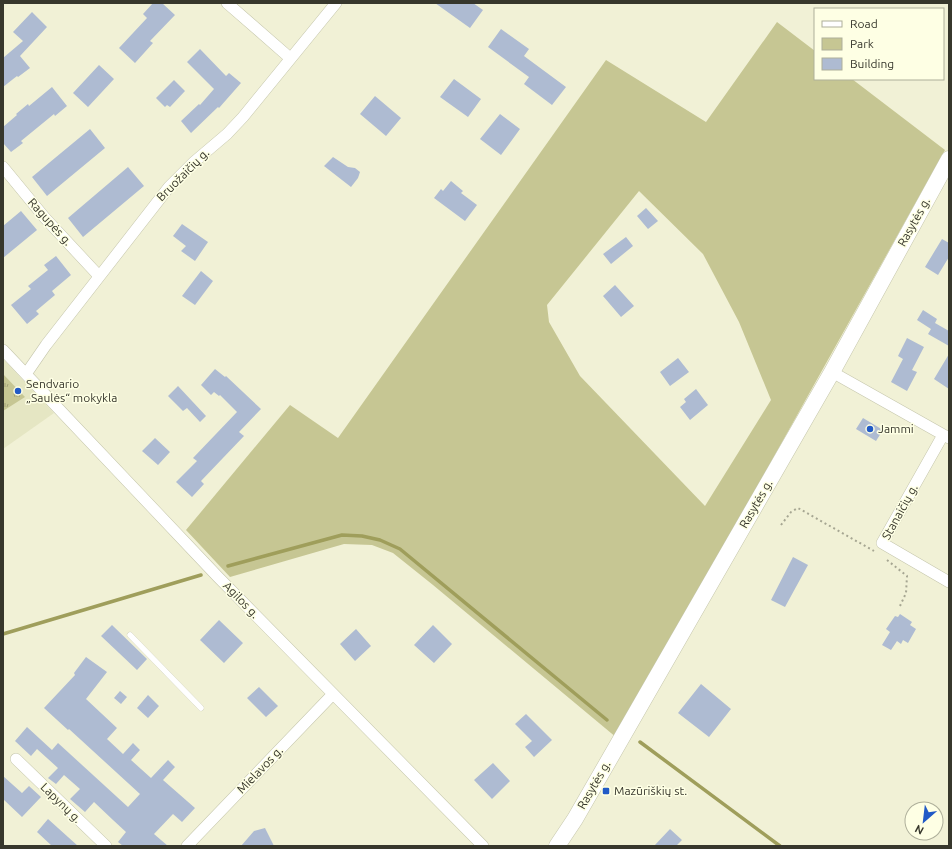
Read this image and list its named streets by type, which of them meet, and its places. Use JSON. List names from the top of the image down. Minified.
{"streets":{"main road":["Rasytės g."],"street":["Bruožaičių g.","Ragupės g.","Stanaičių g.","Agilos g.","Mielavos g.","Lapynų g."]},"crossings":[["Bruožaičių g.","Ragupės g."],["Bruožaičių g.","Agilos g."],["Agilos g.","Mielavos g."]],"places":{"other":["Sendvario „Saulės“ mokykla","Jammi"],"transit":["Mazūriškių st."]},"legend":["Road","Park","Building"],"north":"bottom left"}
